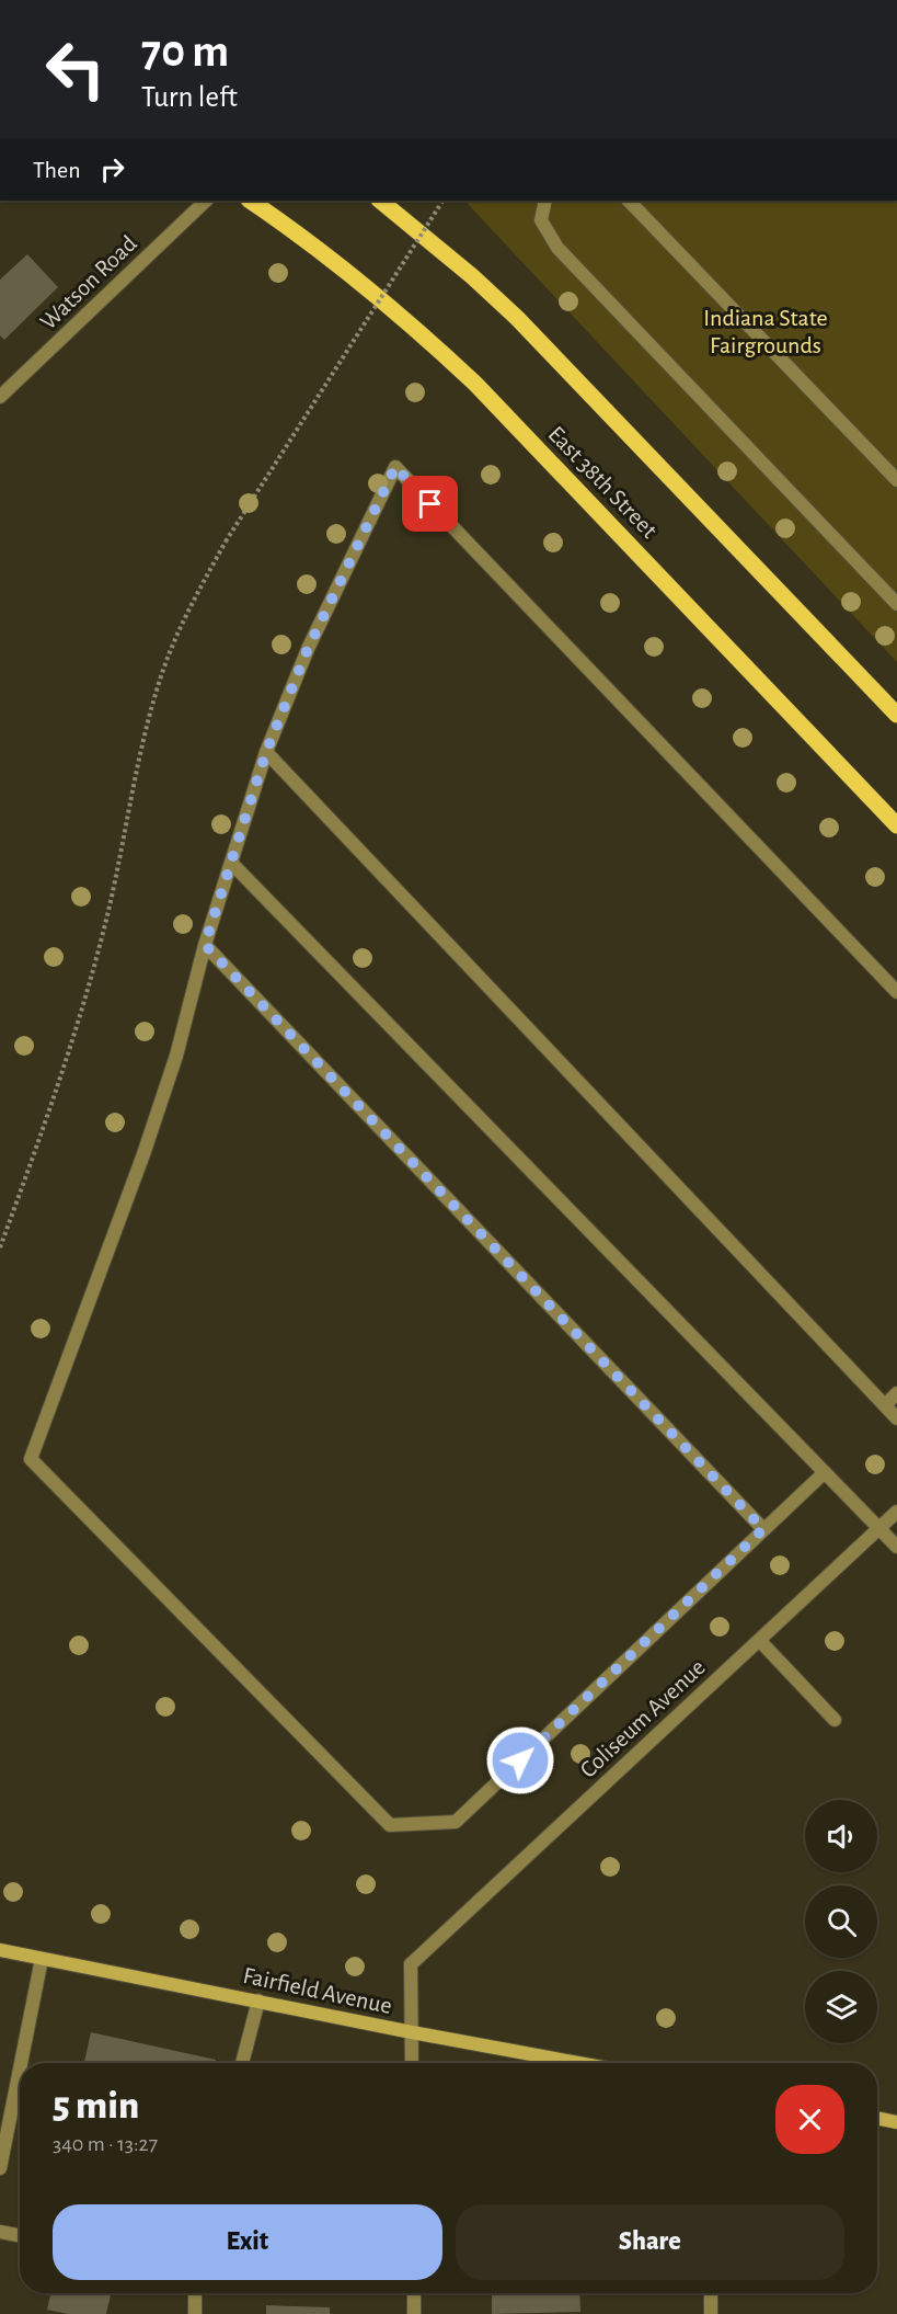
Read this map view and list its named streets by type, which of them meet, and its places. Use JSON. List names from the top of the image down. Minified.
{"streets":{"main road":["East 38th Street"],"street":["Watson Road","Coliseum Avenue","Fairfield Avenue"]},"crossings":[["Coliseum Avenue","Fairfield Avenue"]],"parks":["Indiana State Fairgrounds"],"page":{"turn":["70 m","Turn left"],"then":"Then","heading":["5 min","340 m · 13:27"],"buttons":["Exit","Share"]}}
